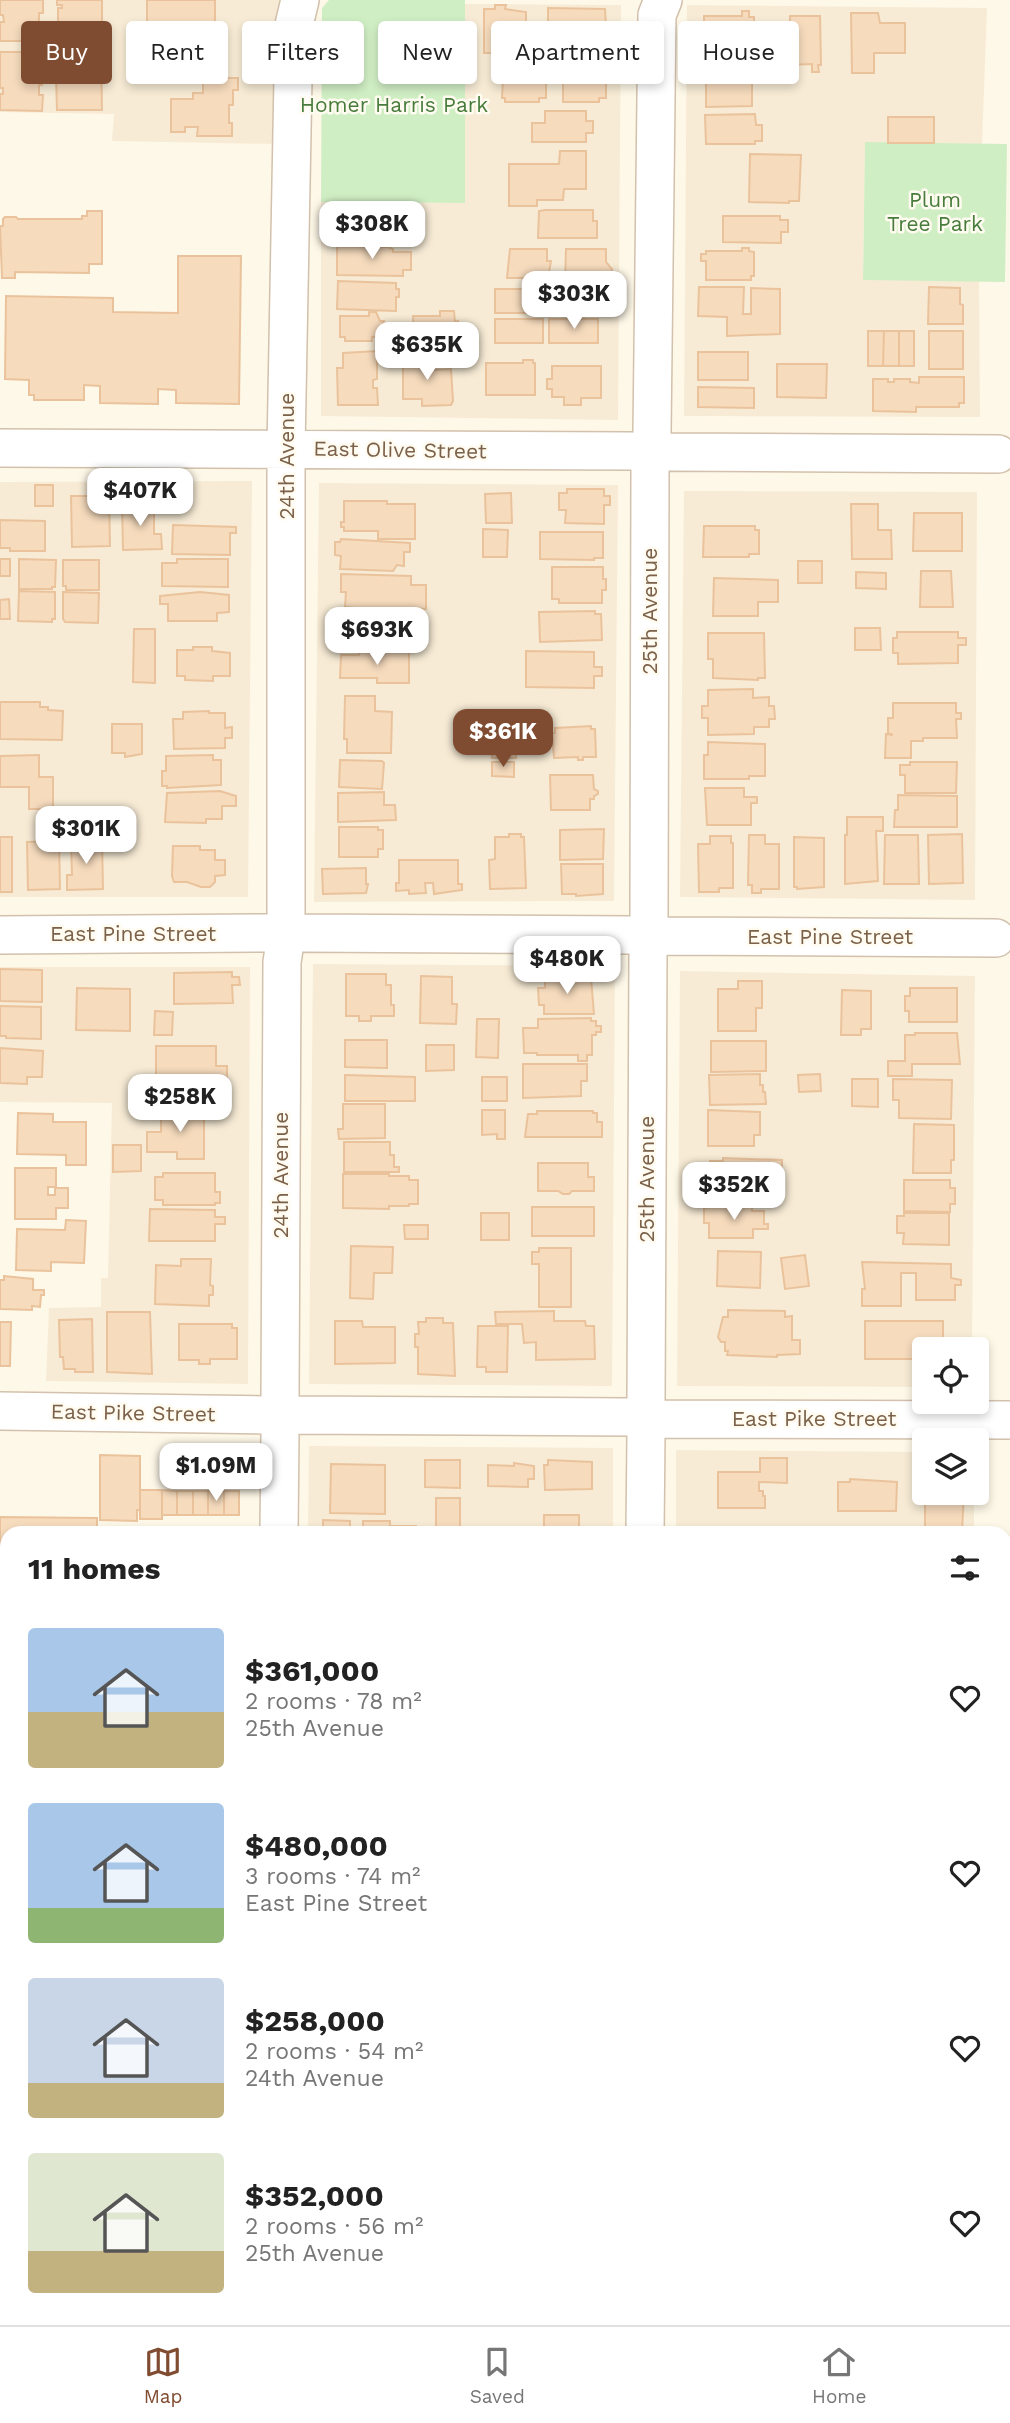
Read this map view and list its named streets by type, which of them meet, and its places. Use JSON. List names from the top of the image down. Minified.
{"streets":{"street":["East Olive Street","24th Avenue","25th Avenue","East Pine Street","East Pike Street"]},"crossings":[["East Olive Street","24th Avenue"],["East Olive Street","25th Avenue"],["24th Avenue","East Pine Street"],["24th Avenue","East Pike Street"],["25th Avenue","East Pine Street"],["25th Avenue","East Pike Street"]],"parks":["Homer Harris Park","Plum Tree Park"],"page":{"chip":["Buy","Rent","Filters","New","Apartment","House"],"price":["$308K","$303K","$635K","$407K","$693K","$361K","$301K","$480K","$258K","$352K","$1.09M"],"heading":"11 homes","list":[{"name":"$361,000","note":"2 rooms · 78 m² · 25th Avenue"},{"name":"$480,000","note":"3 rooms · 74 m² · East Pine Street"},{"name":"$258,000","note":"2 rooms · 54 m² · 24th Avenue"},{"name":"$352,000","note":"2 rooms · 56 m² · 25th Avenue"}],"tabs":["Map","Saved","Home"]}}
